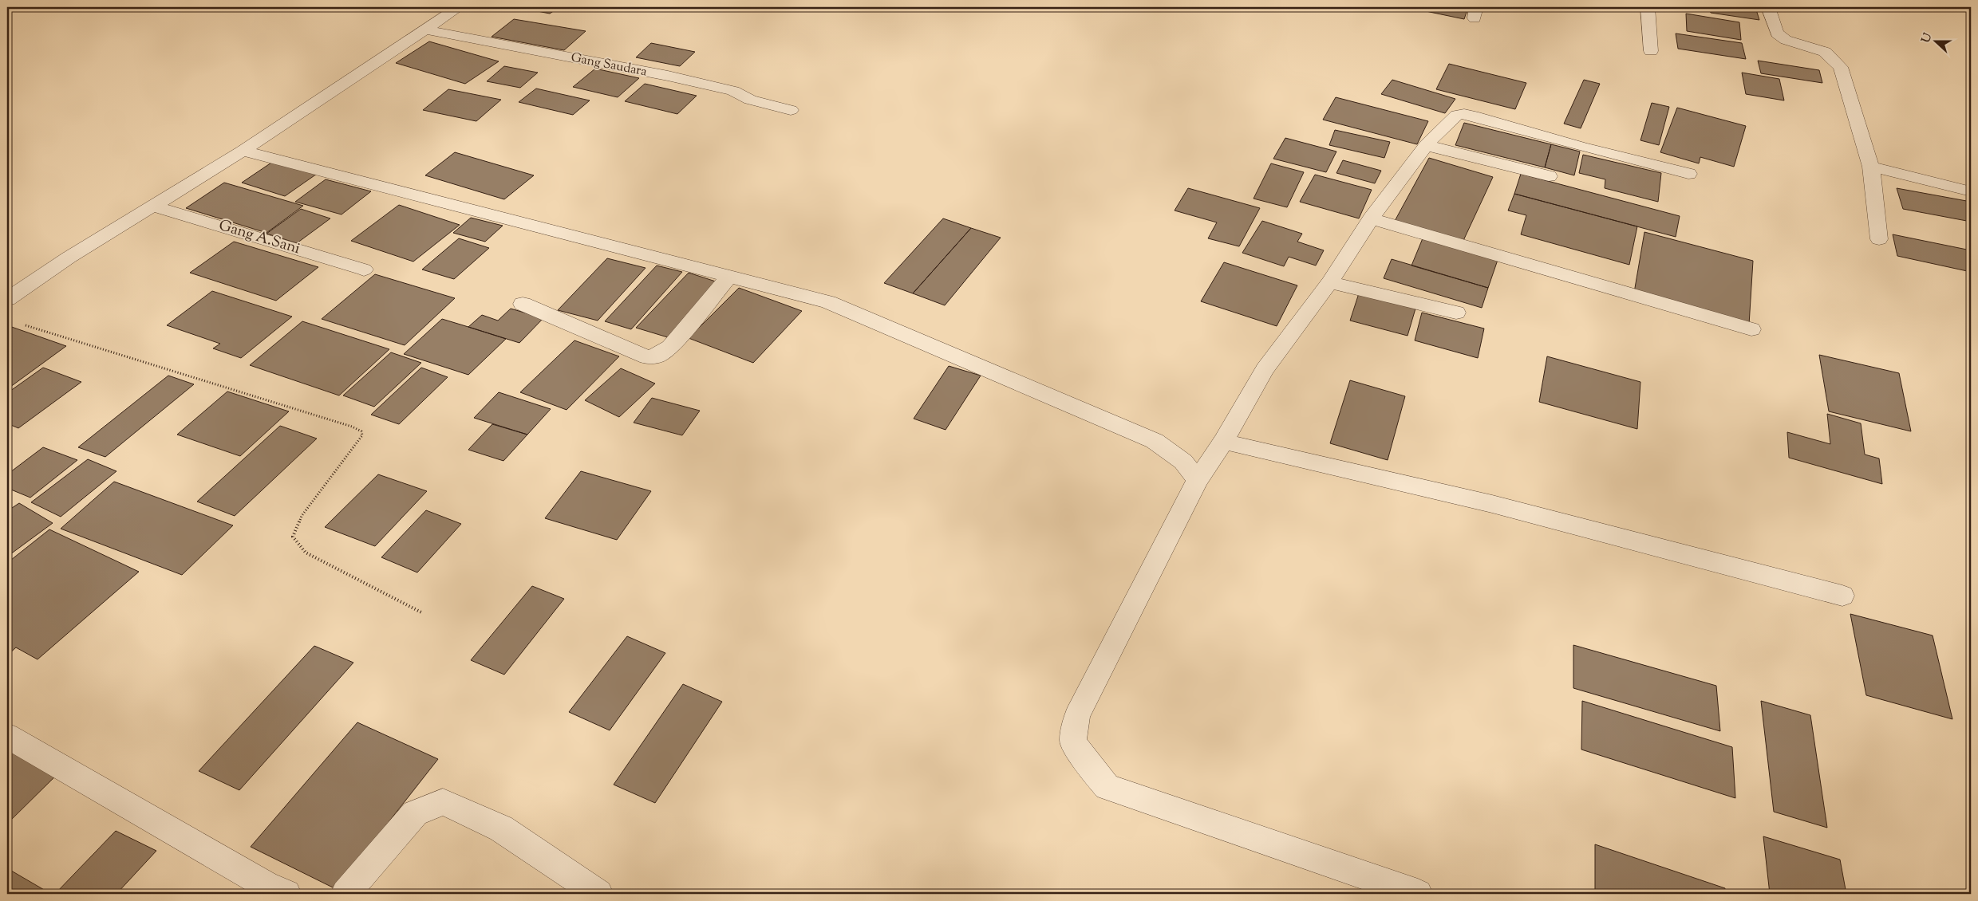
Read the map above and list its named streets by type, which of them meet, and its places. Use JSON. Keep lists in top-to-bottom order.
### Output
{
  "streets": {
    "street": ["Gang Saudara", "Gang A.Sani"]
  },
  "north": "left"
}
